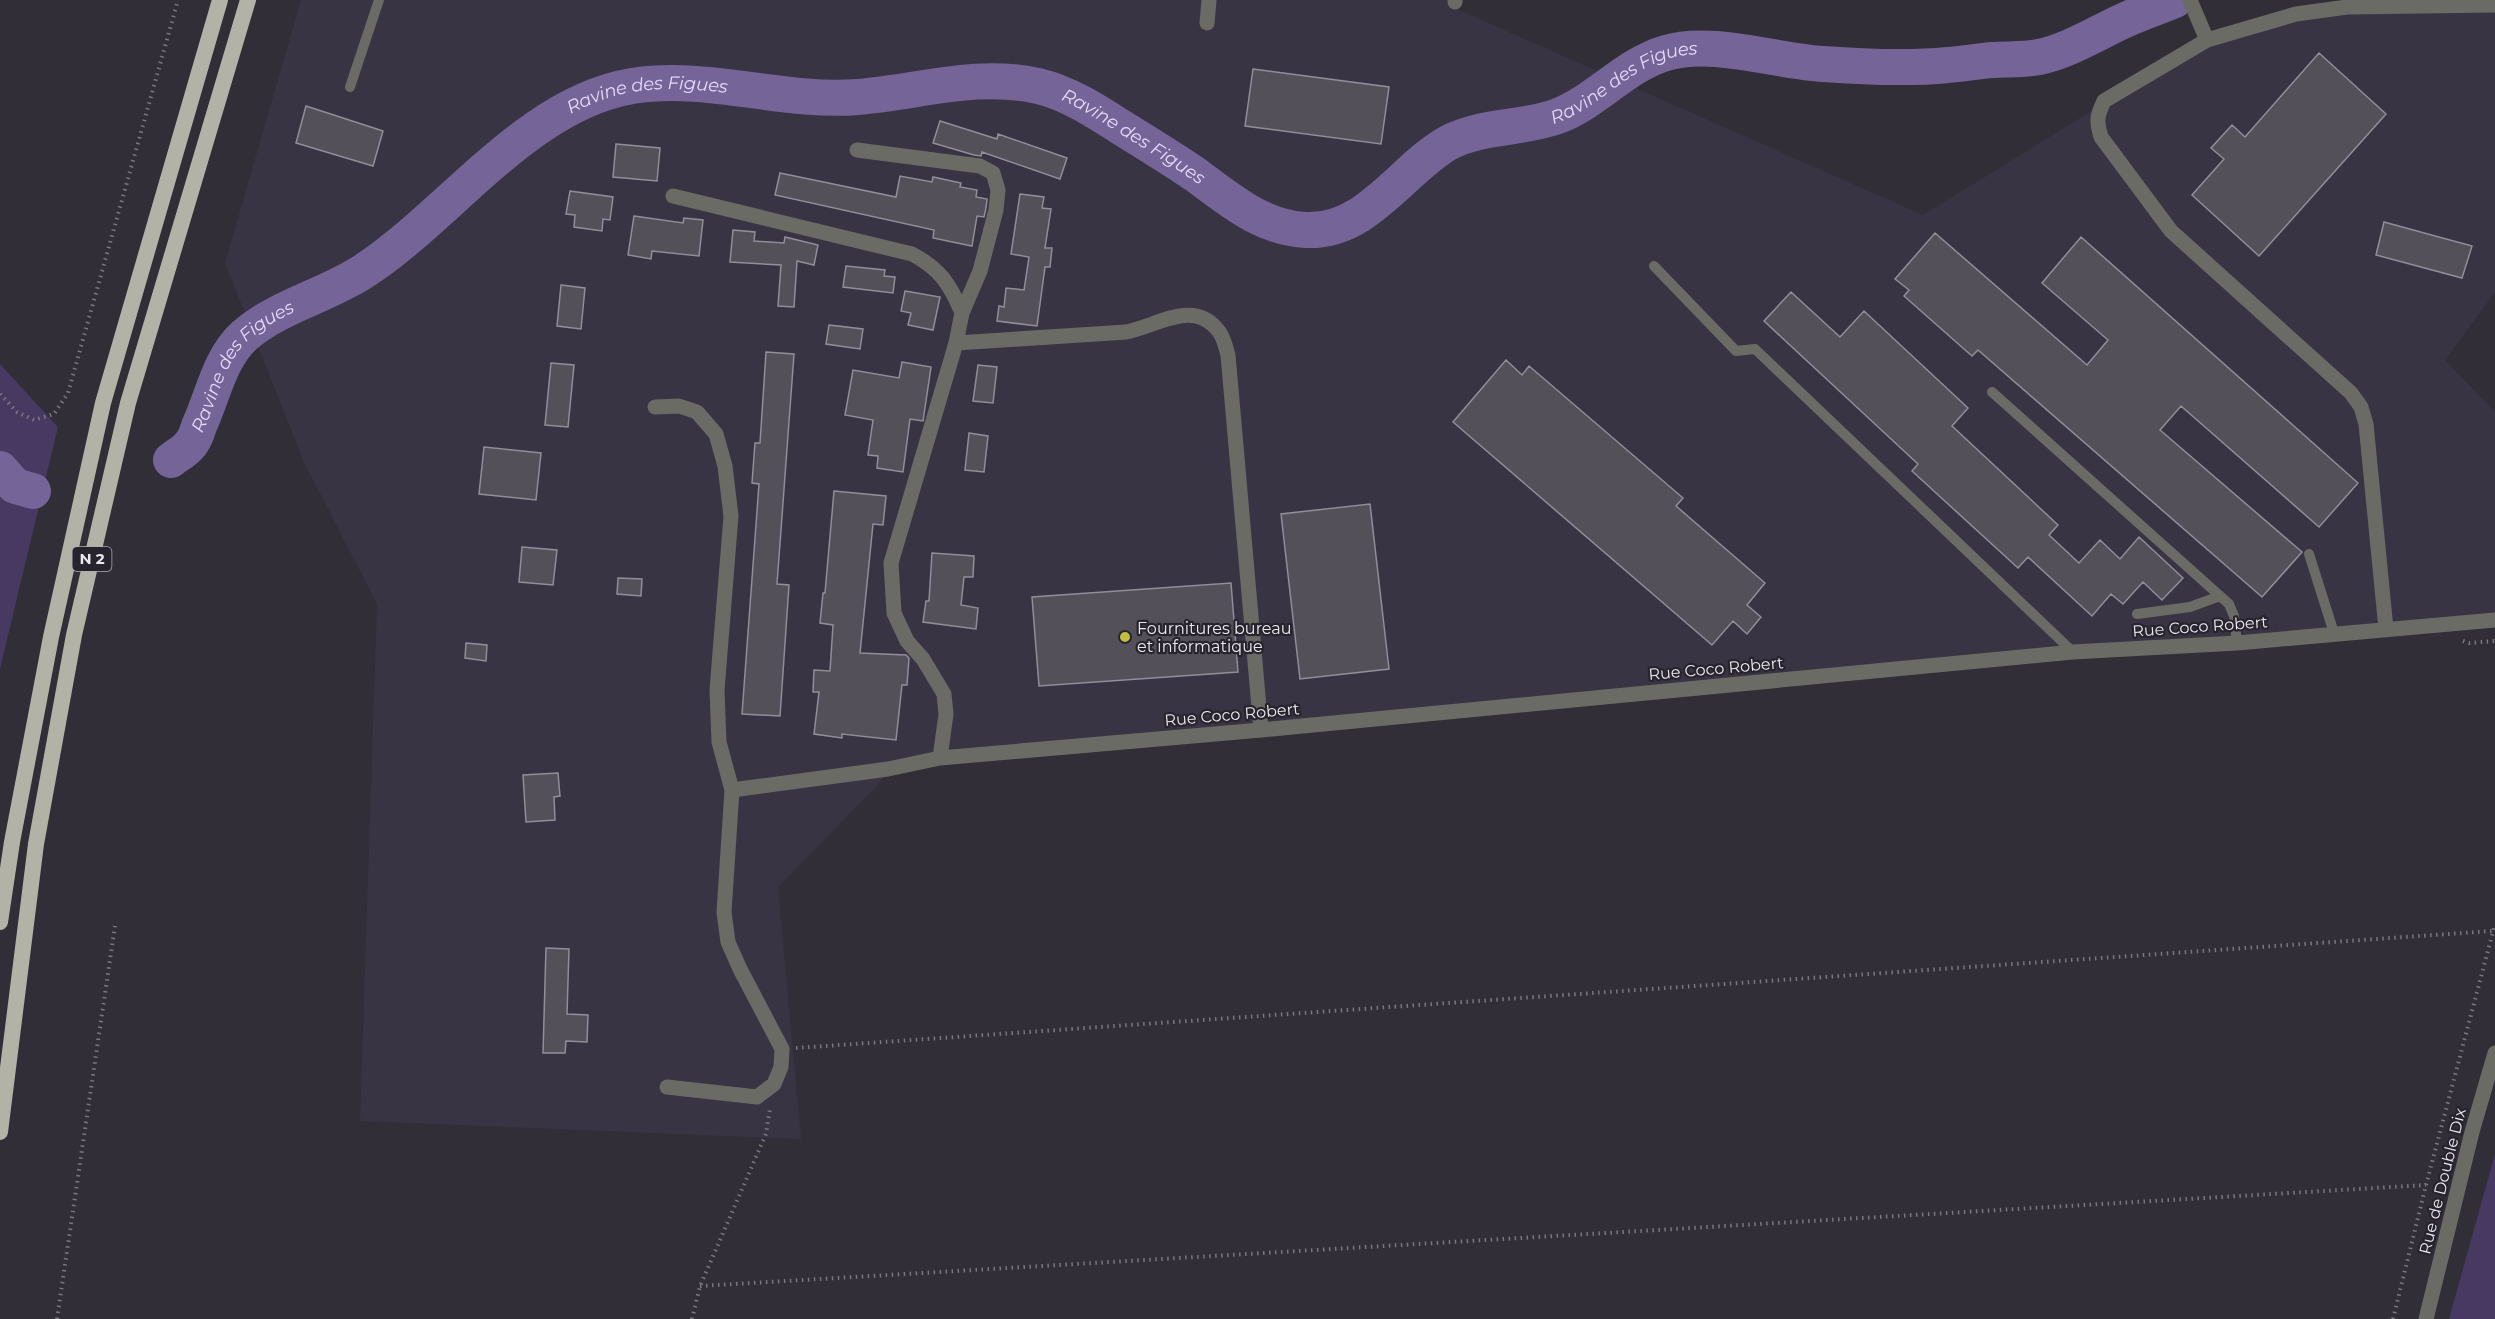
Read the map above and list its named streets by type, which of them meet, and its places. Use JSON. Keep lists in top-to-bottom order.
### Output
{
  "streets": {
    "highway": ["N 2"],
    "street": ["Rue Coco Robert", "Rue de Double Dix"]
  },
  "water": ["Ravine des Figues"],
  "places": ["Fournitures bureau et informatique"]
}
